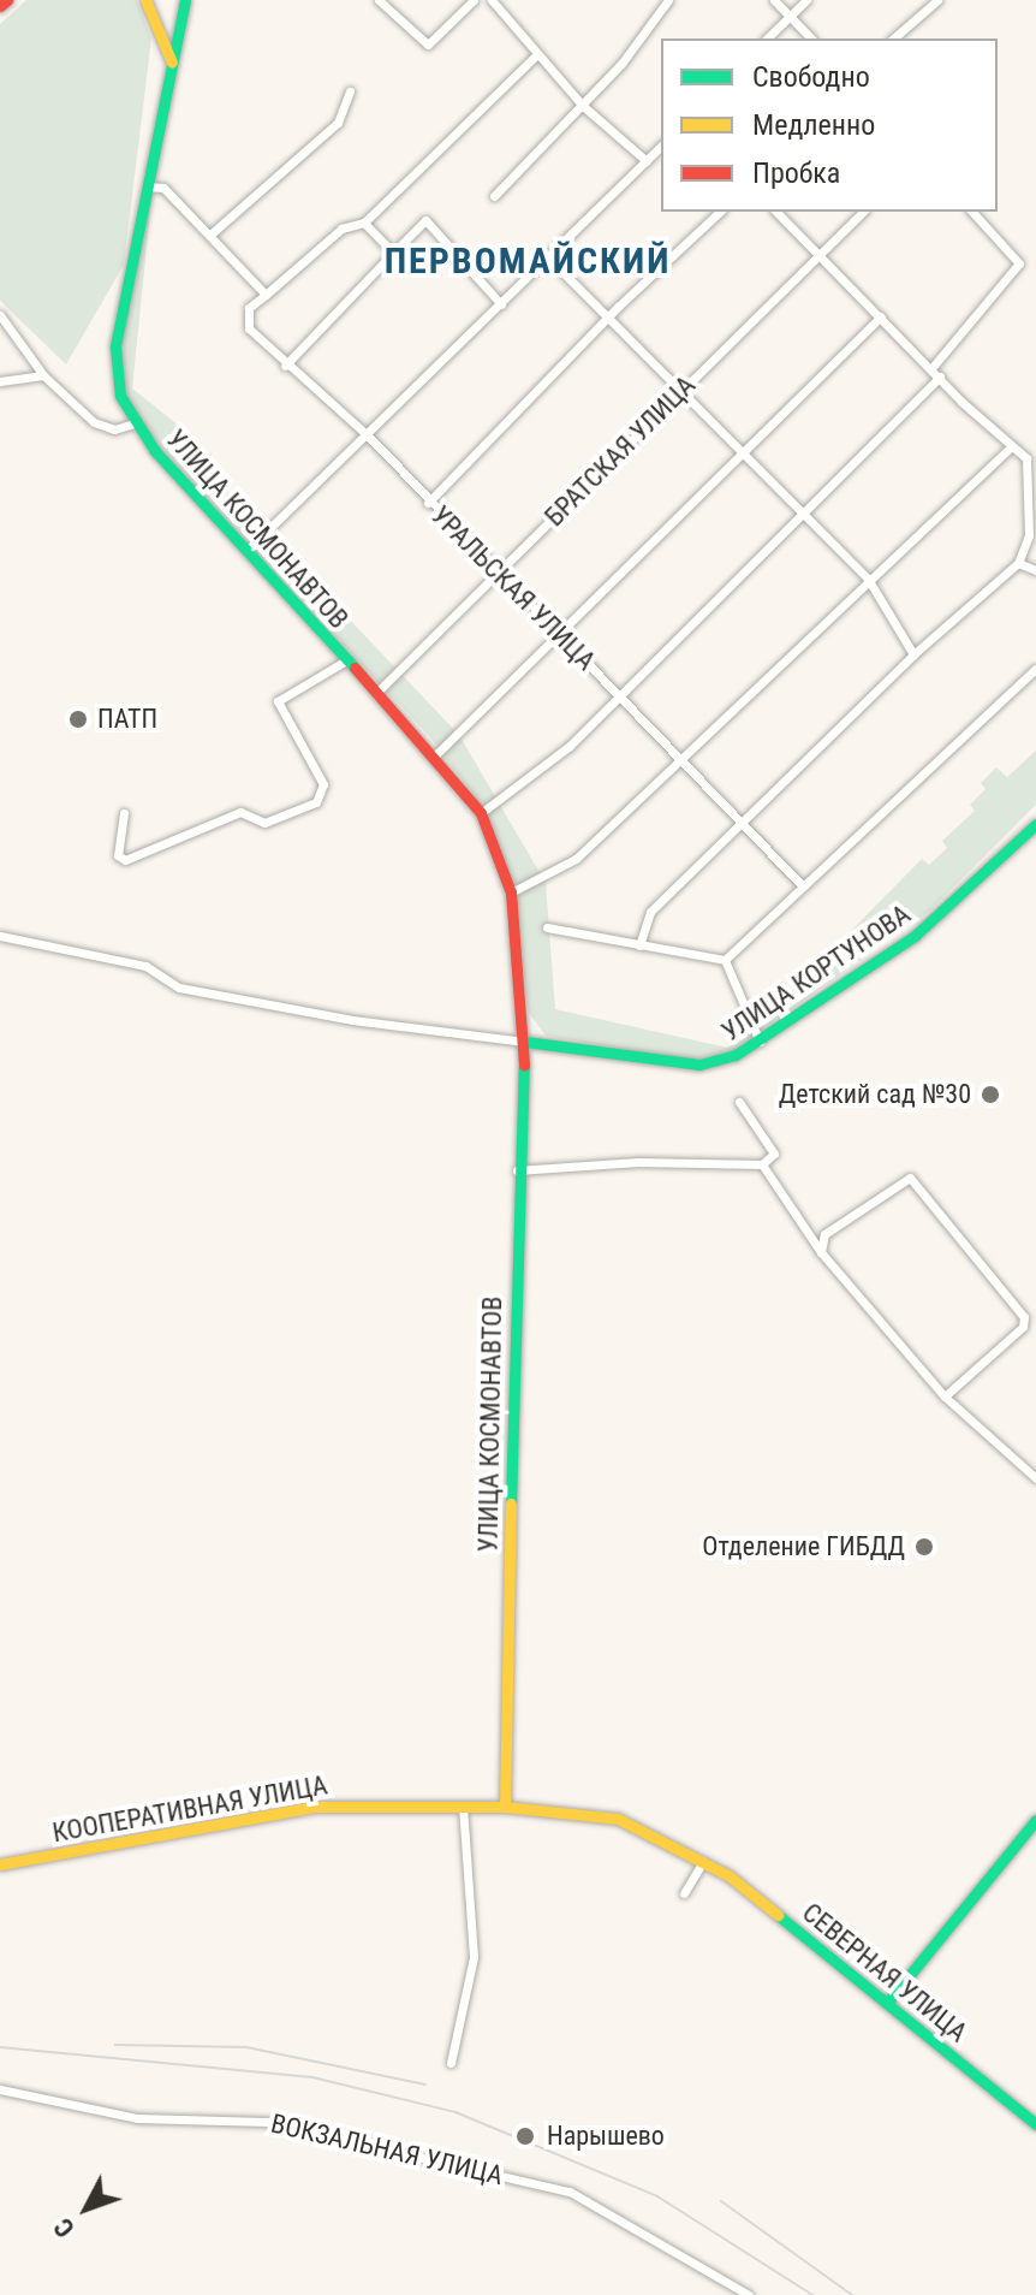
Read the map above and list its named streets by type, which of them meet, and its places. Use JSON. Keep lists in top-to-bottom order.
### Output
{
  "streets": {
    "main road": [
      "УЛИЦА КОСМОНАВТОВ",
      "УЛИЦА КОРТУНОВА",
      "КООПЕРАТИВНАЯ УЛИЦА",
      "СЕВЕРНАЯ УЛИЦА"
    ],
    "street": ["БРАТСКАЯ УЛИЦА", "УРАЛЬСКАЯ УЛИЦА", "ВОКЗАЛЬНАЯ УЛИЦА"]
  },
  "crossings": [
    ["БРАТСКАЯ УЛИЦА", "УЛИЦА КОСМОНАВТОВ"],
    ["БРАТСКАЯ УЛИЦА", "УРАЛЬСКАЯ УЛИЦА"],
    ["УЛИЦА КОСМОНАВТОВ", "УЛИЦА КОРТУНОВА"],
    ["УЛИЦА КОСМОНАВТОВ", "КООПЕРАТИВНАЯ УЛИЦА"],
    ["УЛИЦА КОСМОНАВТОВ", "СЕВЕРНАЯ УЛИЦА"],
    ["КООПЕРАТИВНАЯ УЛИЦА", "СЕВЕРНАЯ УЛИЦА"]
  ],
  "districts": ["ПЕРВОМАЙСКИЙ"],
  "places": [
    "ПАТП",
    "Детский сад №30",
    "Отделение ГИБДД",
    "Нарышево"
  ],
  "legend": ["Свободно", "Медленно", "Пробка"],
  "north": "bottom left"
}
